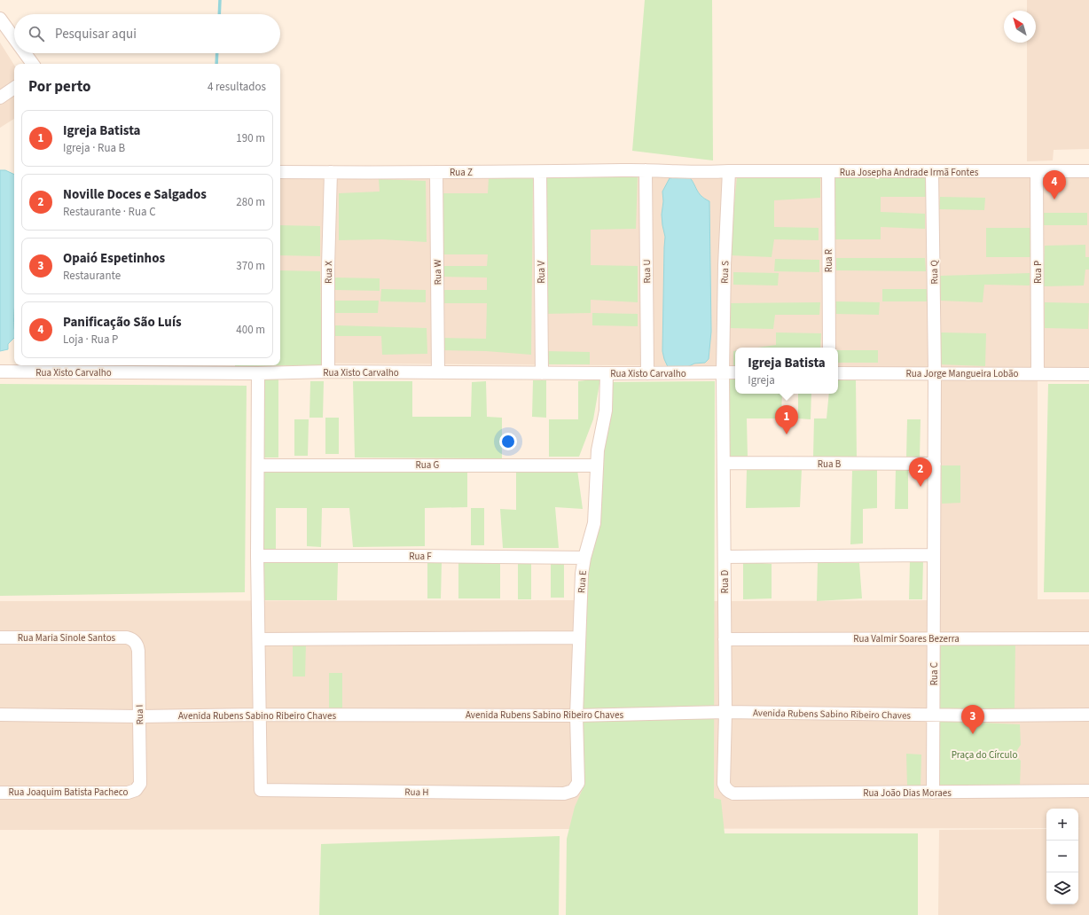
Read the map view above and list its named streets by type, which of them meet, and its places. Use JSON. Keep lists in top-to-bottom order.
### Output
{
  "streets": {
    "street": [
      "Rua Z",
      "Rua Josepha Andrade Irmã Fontes",
      "Rua R",
      "Rua U",
      "Rua X",
      "Rua W",
      "Rua V",
      "Rua S",
      "Rua Q",
      "Rua P",
      "Rua Xisto Carvalho",
      "Rua Jorge Mangueira Lobão",
      "Rua B",
      "Rua G",
      "Rua F",
      "Rua E",
      "Rua D",
      "Rua Maria Sinole Santos",
      "Rua Valmir Soares Bezerra",
      "Rua C",
      "Avenida Rubens Sabino Ribeiro Chaves",
      "Rua I",
      "Rua Joaquim Batista Pacheco",
      "Rua H",
      "Rua João Dias Moraes"
    ]
  },
  "crossings": [
    ["Rua Z", "Rua Josepha Andrade Irmã Fontes"],
    ["Rua Z", "Rua U"],
    ["Rua Z", "Rua X"],
    ["Rua Z", "Rua W"],
    ["Rua Z", "Rua V"],
    ["Rua Josepha Andrade Irmã Fontes", "Rua R"],
    ["Rua Josepha Andrade Irmã Fontes", "Rua S"],
    ["Rua Josepha Andrade Irmã Fontes", "Rua Q"],
    ["Rua Josepha Andrade Irmã Fontes", "Rua P"],
    ["Rua U", "Rua Xisto Carvalho"],
    ["Rua X", "Rua Xisto Carvalho"],
    ["Rua W", "Rua Xisto Carvalho"],
    ["Rua V", "Rua Xisto Carvalho"],
    ["Rua S", "Rua Xisto Carvalho"],
    ["Rua S", "Rua D"],
    ["Rua Q", "Rua Jorge Mangueira Lobão"],
    ["Rua Q", "Rua C"],
    ["Rua P", "Rua Jorge Mangueira Lobão"],
    ["Rua Xisto Carvalho", "Rua E"],
    ["Rua Xisto Carvalho", "Rua D"],
    ["Rua Jorge Mangueira Lobão", "Rua C"],
    ["Rua B", "Rua D"],
    ["Rua B", "Rua C"],
    ["Rua G", "Rua E"],
    ["Rua F", "Rua E"],
    ["Rua E", "Avenida Rubens Sabino Ribeiro Chaves"],
    ["Rua E", "Rua H"],
    ["Rua D", "Rua Valmir Soares Bezerra"],
    ["Rua D", "Avenida Rubens Sabino Ribeiro Chaves"],
    ["Rua D", "Rua João Dias Moraes"],
    ["Rua Maria Sinole Santos", "Rua I"],
    ["Rua Valmir Soares Bezerra", "Rua C"],
    ["Rua C", "Avenida Rubens Sabino Ribeiro Chaves"],
    ["Rua C", "Rua João Dias Moraes"],
    ["Avenida Rubens Sabino Ribeiro Chaves", "Rua I"],
    ["Avenida Rubens Sabino Ribeiro Chaves", "Rua H"],
    ["Rua I", "Rua Joaquim Batista Pacheco"]
  ],
  "parks": ["Praça do Círculo"],
  "north": "top left",
  "page": {
    "search": "Pesquisar aqui",
    "heading": ["Por perto", "4 resultados"],
    "list": [
      {
        "mark": "1",
        "name": "Igreja Batista",
        "note": "Igreja · Rua B",
        "value": "190 m"
      },
      {
        "mark": "2",
        "name": "Noville Doces e Salgados",
        "note": "Restaurante · Rua C",
        "value": "280 m"
      },
      {
        "mark": "3",
        "name": "Opaió Espetinhos",
        "note": "Restaurante",
        "value": "370 m"
      },
      {
        "mark": "4",
        "name": "Panificação São Luís",
        "note": "Loja · Rua P",
        "value": "400 m"
      }
    ],
    "pins": [
      "4",
      "1",
      "2",
      "3"
    ],
    "popup": ["Igreja Batista", "Igreja"],
    "map_buttons": ["+", "−"]
  }
}
